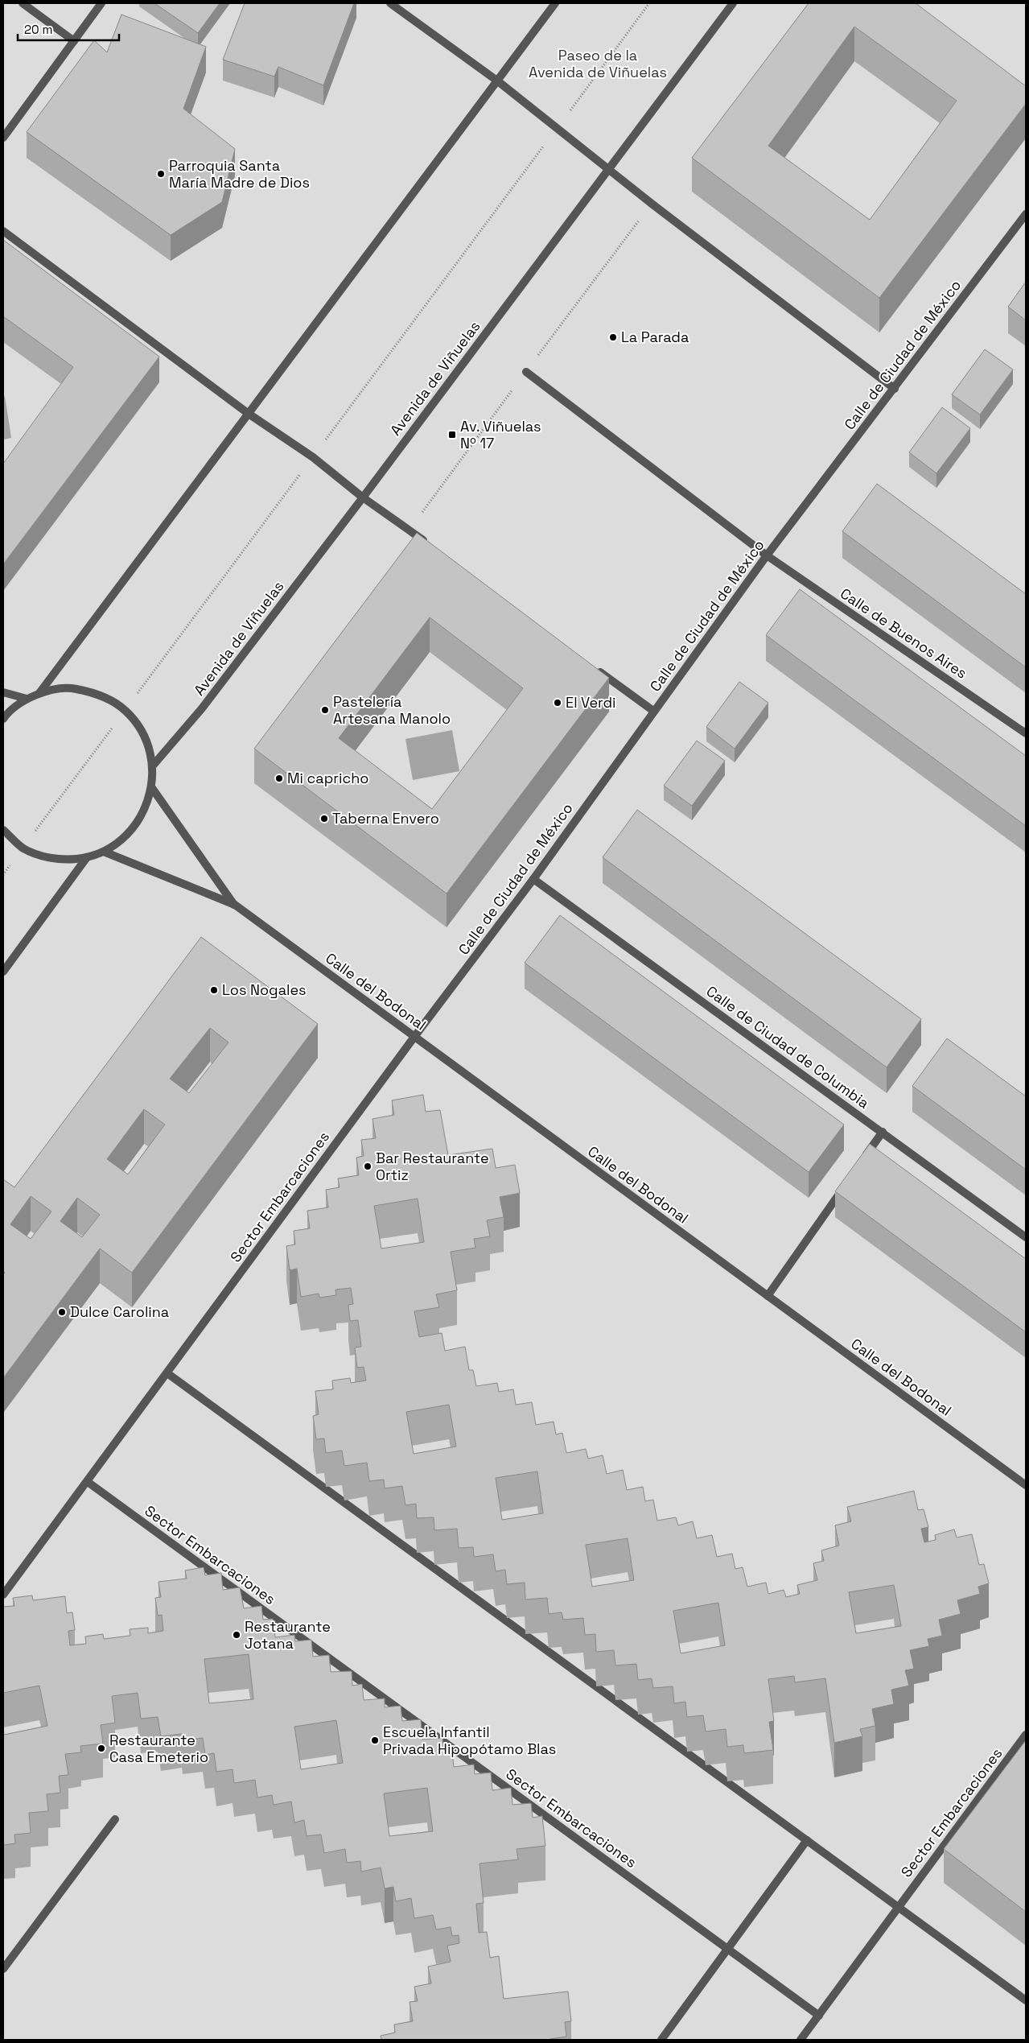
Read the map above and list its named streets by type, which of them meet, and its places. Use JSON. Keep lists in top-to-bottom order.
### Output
{
  "streets": {
    "street": [
      "Calle de Ciudad de México",
      "Avenida de Viñuelas",
      "Calle de Buenos Aires",
      "Calle del Bodonal",
      "Calle de Ciudad de Columbia",
      "Sector Embarcaciones"
    ]
  },
  "crossings": [
    ["Calle de Ciudad de México", "Calle de Buenos Aires"],
    ["Calle de Ciudad de México", "Calle del Bodonal"],
    ["Calle de Ciudad de México", "Calle de Ciudad de Columbia"],
    ["Calle de Ciudad de México", "Sector Embarcaciones"],
    ["Calle del Bodonal", "Sector Embarcaciones"]
  ],
  "parks": ["Paseo de la Avenida de Viñuelas"],
  "places": {
    "other": [
      "Parroquia Santa María Madre de Dios",
      "La Parada",
      "El Verdi",
      "Pastelería Artesana Manolo",
      "Mi capricho",
      "Taberna Envero",
      "Los Nogales",
      "Bar Restaurante Ortiz",
      "Dulce Carolina",
      "Restaurante Jotana",
      "Escuela Infantil Privada Hipopótamo Blas",
      "Restaurante Casa Emeterio"
    ],
    "transit": ["Av. Viñuelas Nº 17"]
  },
  "scale_bar": "20 m"
}
